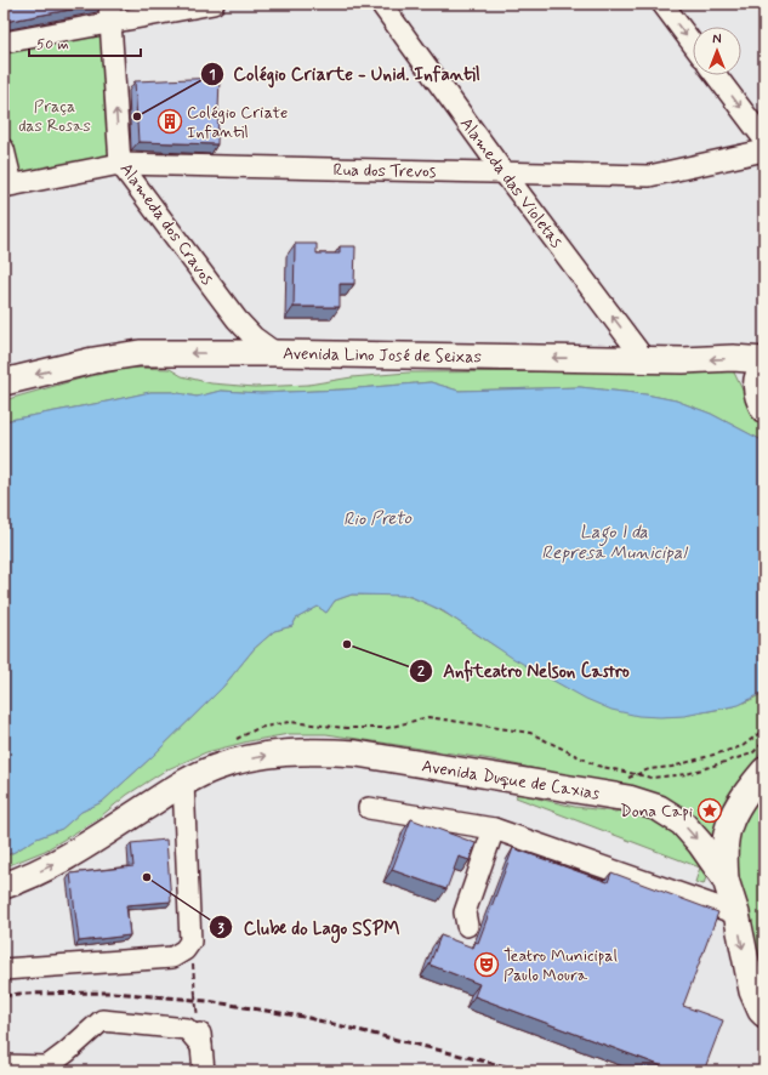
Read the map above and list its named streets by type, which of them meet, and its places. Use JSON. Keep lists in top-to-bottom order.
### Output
{
  "streets": {
    "main road": ["Avenida Lino José de Seixas", "Avenida Duque de Caxias"],
    "street": ["Rua dos Trevos", "Alameda das Violetas", "Alameda dos Cravos"]
  },
  "crossings": [
    ["Rua dos Trevos", "Alameda das Violetas"],
    ["Rua dos Trevos", "Alameda dos Cravos"],
    ["Alameda das Violetas", "Avenida Lino José de Seixas"],
    ["Alameda dos Cravos", "Avenida Lino José de Seixas"]
  ],
  "one_way": [
    "Alameda das Violetas",
    "Alameda dos Cravos",
    "Avenida Lino José de Seixas",
    "Avenida Duque de Caxias"
  ],
  "water": ["Rio Preto", "Lago I da Represa Municipal"],
  "parks": ["Praça das Rosas"],
  "places": {
    "other": ["Colégio Criarte - Unid. Infantil", "Anfiteatro Nelson Castro", "Clube do Lago SSPM"],
    "building": ["Colégio Criate Infantil"],
    "place": ["Dona Capi"],
    "theatre": ["Teatro Municipal Paulo Moura"]
  },
  "scale_bar": "50 m",
  "north": "top"
}
